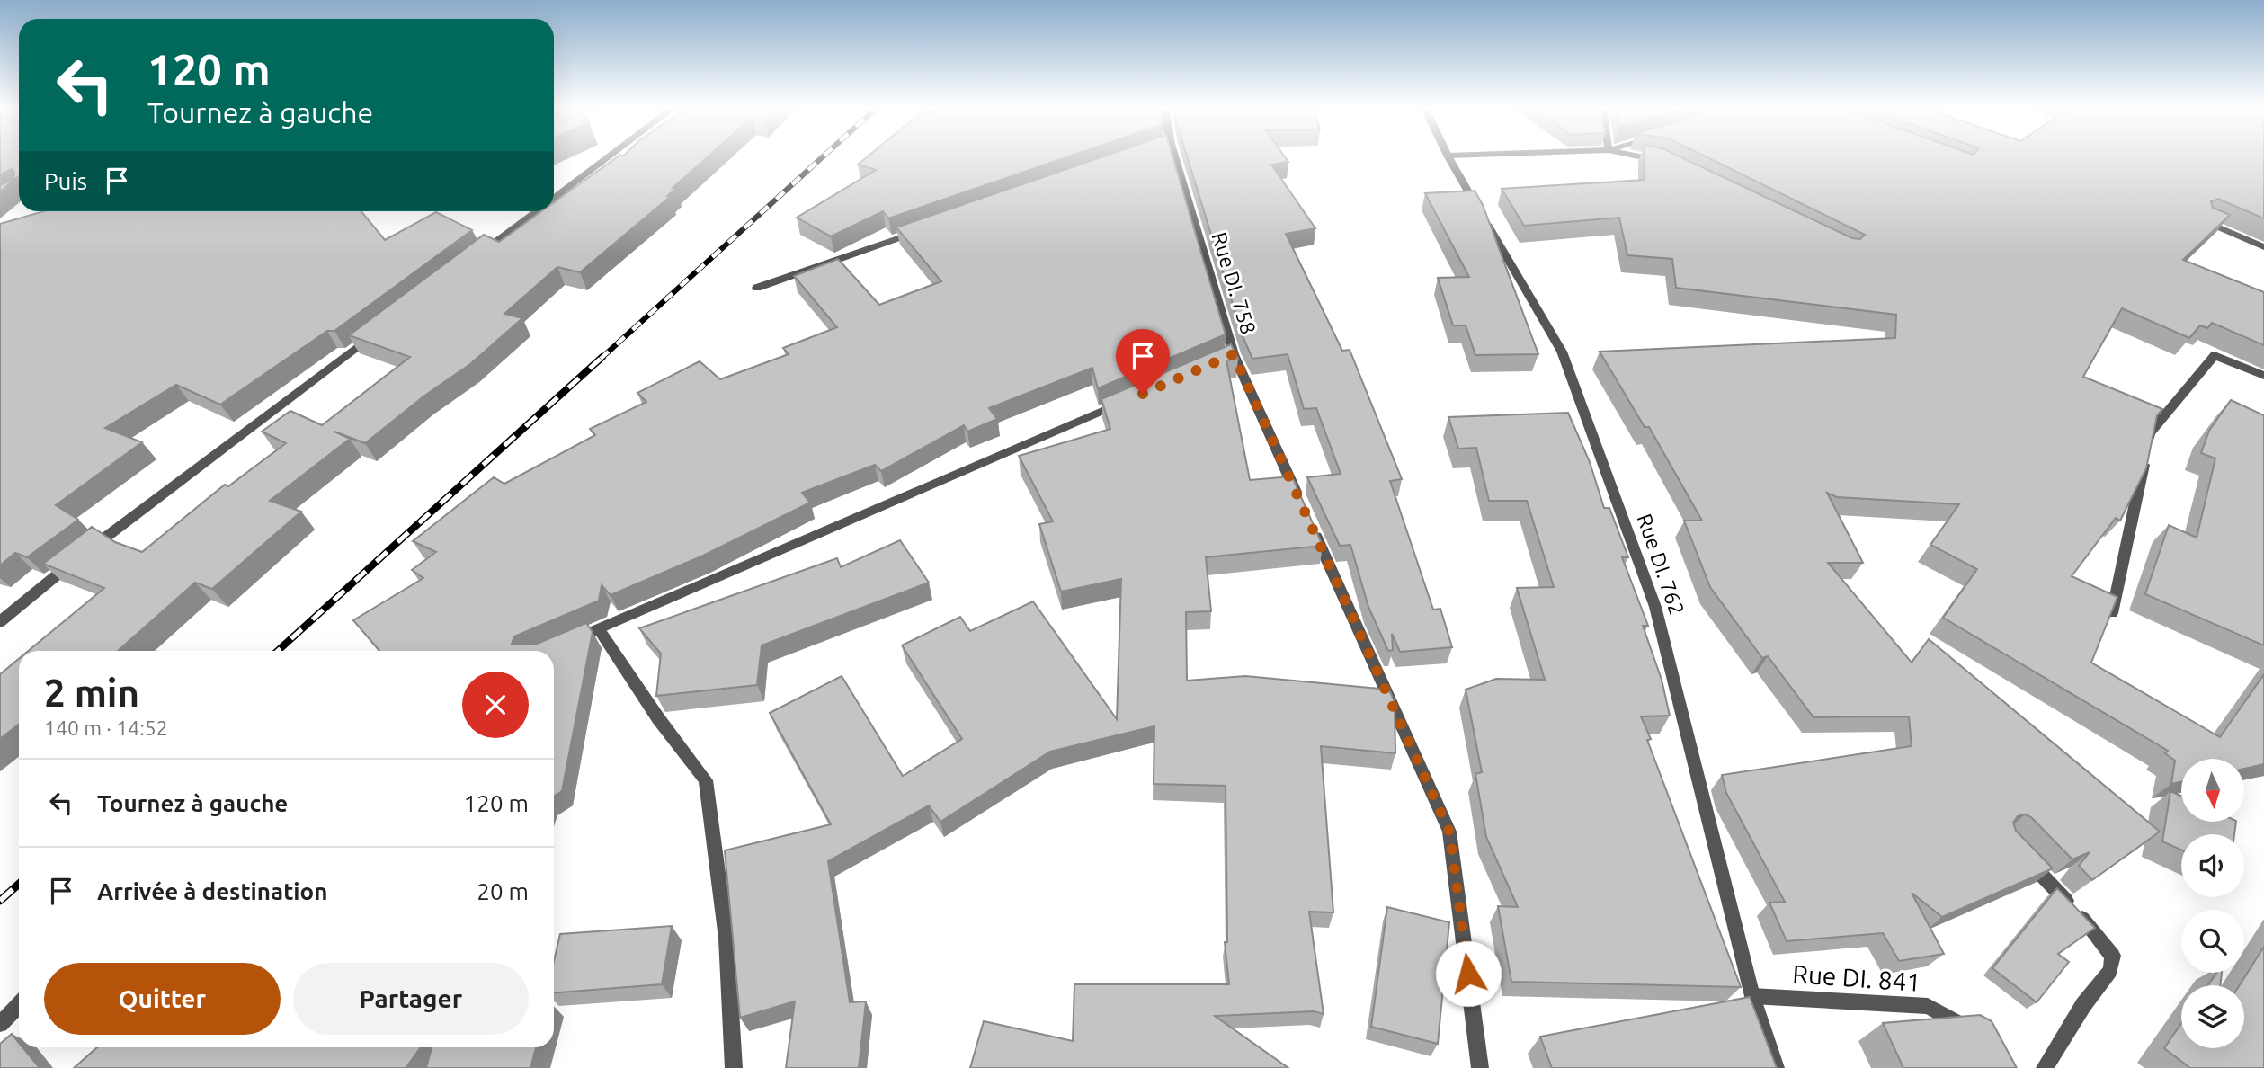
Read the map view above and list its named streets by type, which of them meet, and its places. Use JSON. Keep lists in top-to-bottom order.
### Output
{
  "streets": {
    "street": ["Rue DI. 758", "Rue DI. 762", "Rue DI. 841"]
  },
  "crossings": [
    ["Rue DI. 762", "Rue DI. 841"]
  ],
  "north": "bottom",
  "page": {
    "turn": ["120 m", "Tournez à gauche"],
    "then": "Puis",
    "heading": ["2 min", "140 m · 14:52"],
    "list": [
      {
        "name": "Tournez à gauche",
        "value": "120 m"
      },
      {
        "name": "Arrivée à destination",
        "value": "20 m"
      }
    ],
    "buttons": ["Quitter", "Partager"]
  }
}
